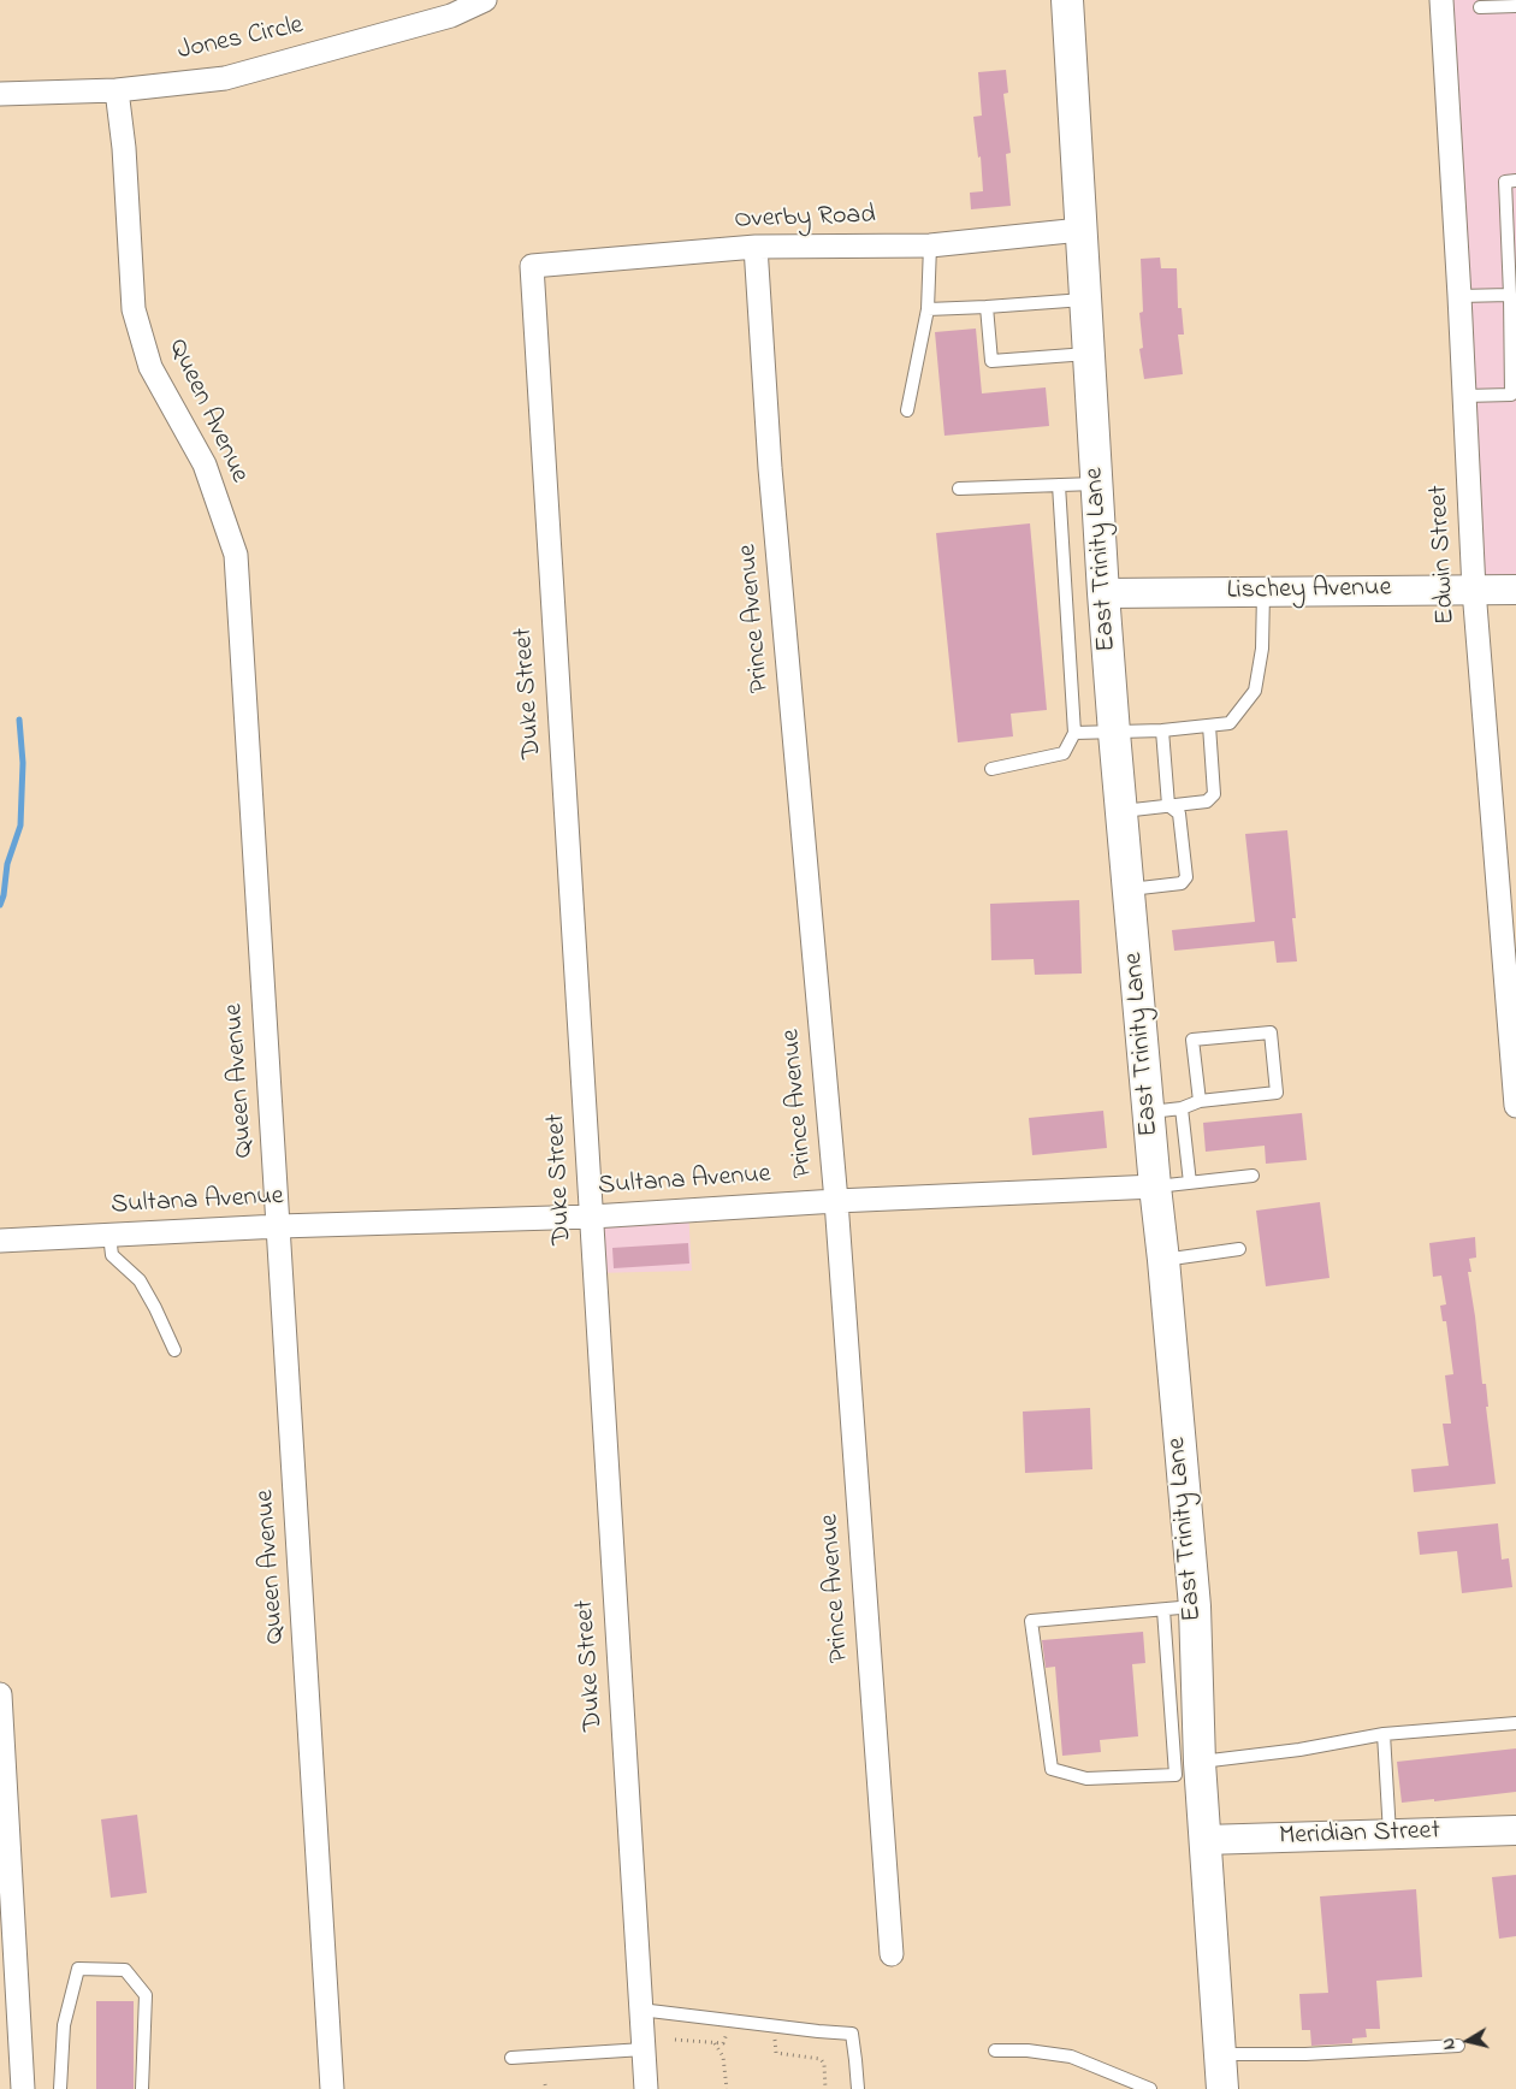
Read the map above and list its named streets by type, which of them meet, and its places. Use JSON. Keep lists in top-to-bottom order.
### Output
{
  "streets": {
    "main road": ["East Trinity Lane"],
    "street": [
      "Jones Circle",
      "Overby Road",
      "Queen Avenue",
      "Edwin Street",
      "Lischey Avenue",
      "Prince Avenue",
      "Duke Street",
      "Sultana Avenue",
      "Meridian Street"
    ]
  },
  "crossings": [
    ["Jones Circle", "Queen Avenue"],
    ["Overby Road", "East Trinity Lane"],
    ["Overby Road", "Prince Avenue"],
    ["Overby Road", "Duke Street"],
    ["Queen Avenue", "Sultana Avenue"],
    ["Edwin Street", "Lischey Avenue"],
    ["East Trinity Lane", "Lischey Avenue"],
    ["East Trinity Lane", "Sultana Avenue"],
    ["East Trinity Lane", "Meridian Street"],
    ["Prince Avenue", "Sultana Avenue"],
    ["Duke Street", "Sultana Avenue"]
  ],
  "north": "left"
}
